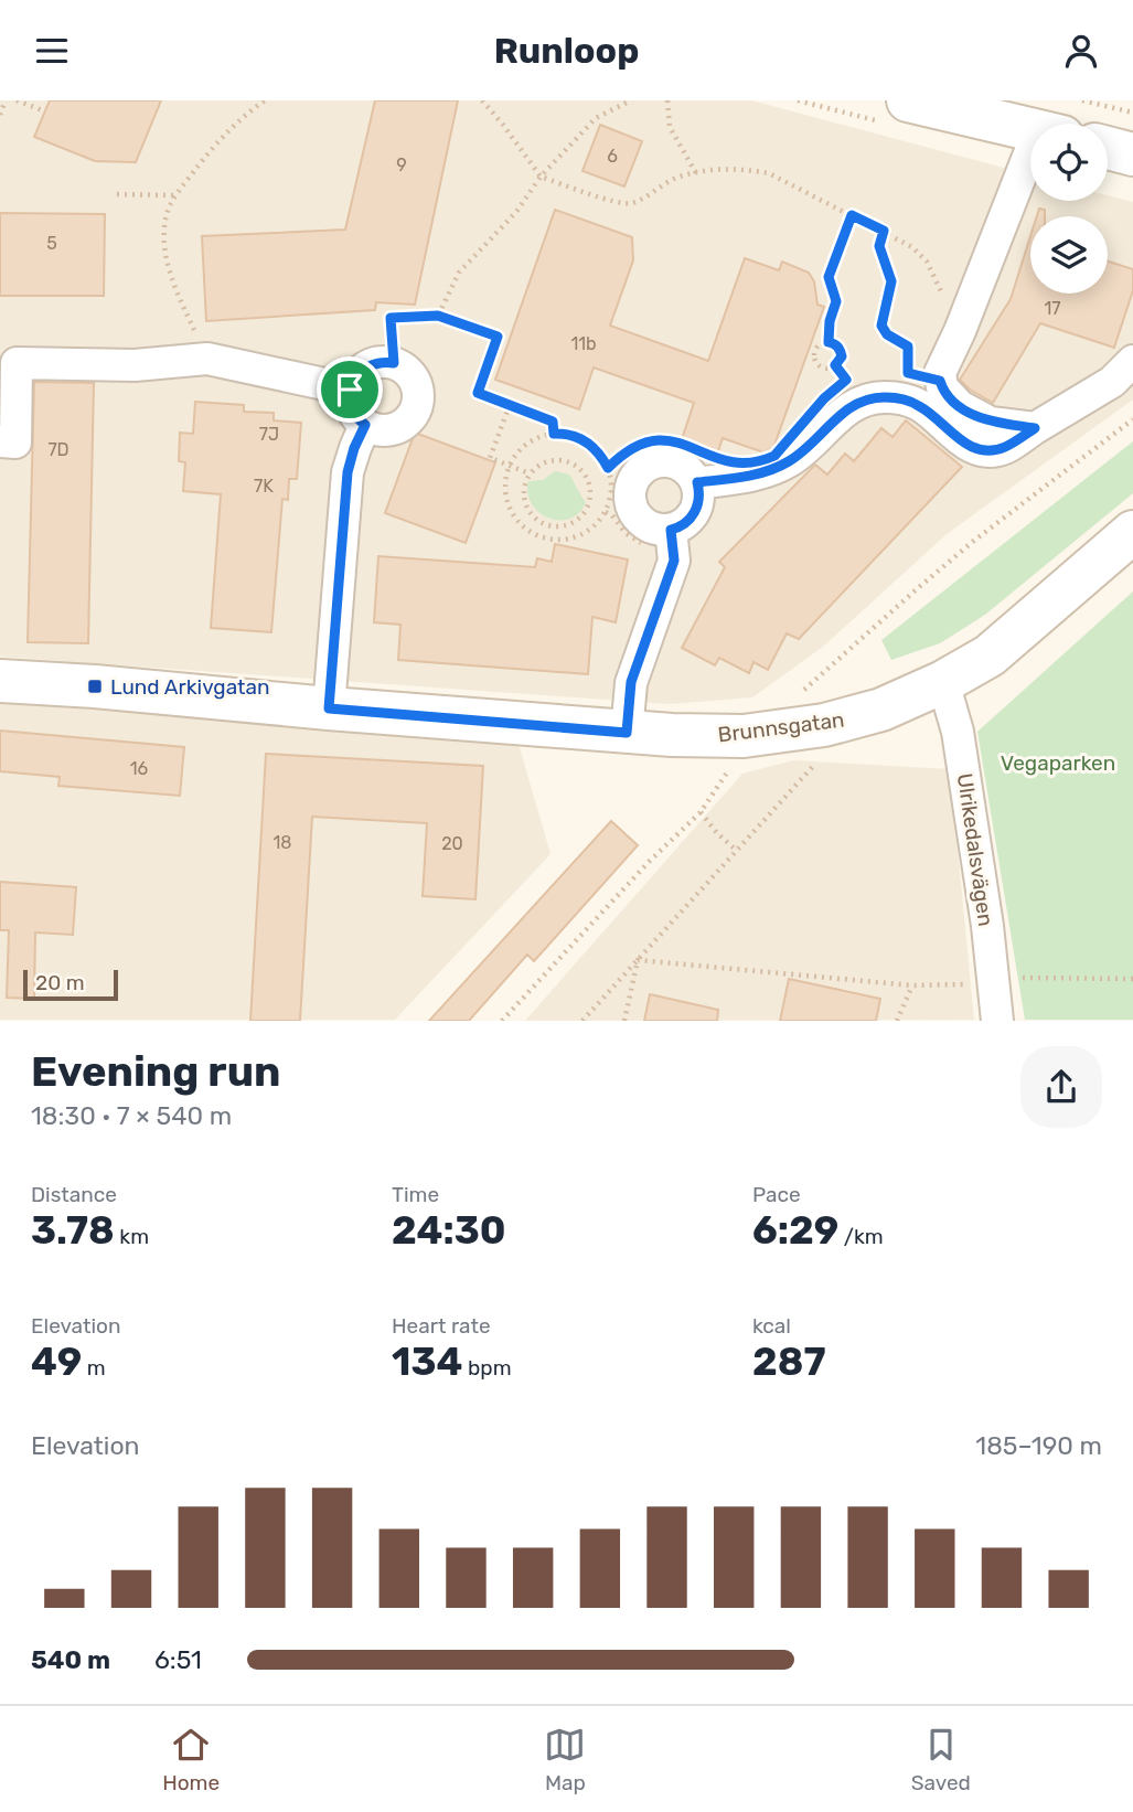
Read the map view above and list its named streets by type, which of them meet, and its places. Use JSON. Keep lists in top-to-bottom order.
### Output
{
  "streets": {
    "street": ["Brunnsgatan", "Ulrikedalsvägen"]
  },
  "crossings": [
    ["Brunnsgatan", "Ulrikedalsvägen"]
  ],
  "parks": ["Vegaparken"],
  "places": {
    "transit": ["Lund Arkivgatan"]
  },
  "house_numbers": [
    "6",
    "9",
    "5",
    "17",
    "11b",
    "7J",
    "7D",
    "7K",
    "16",
    "18",
    "20"
  ],
  "scale_bar": "20 m",
  "page": {
    "header": "Runloop",
    "scale": "20 m",
    "heading": ["Evening run", "18:30 · 7 × 540 m"],
    "stats": [
      ["Distance", "3.78 km"],
      ["Time", "24:30"],
      ["Pace", "6:29 /km"],
      ["Elevation", "49 m"],
      ["Heart rate", "134 bpm"],
      ["kcal", "287"]
    ],
    "chart": ["Elevation", "185–190 m"],
    "list": [
      {
        "name": "540 m",
        "note": "6:51"
      }
    ],
    "tabs": ["Home", "Map", "Saved"]
  }
}
